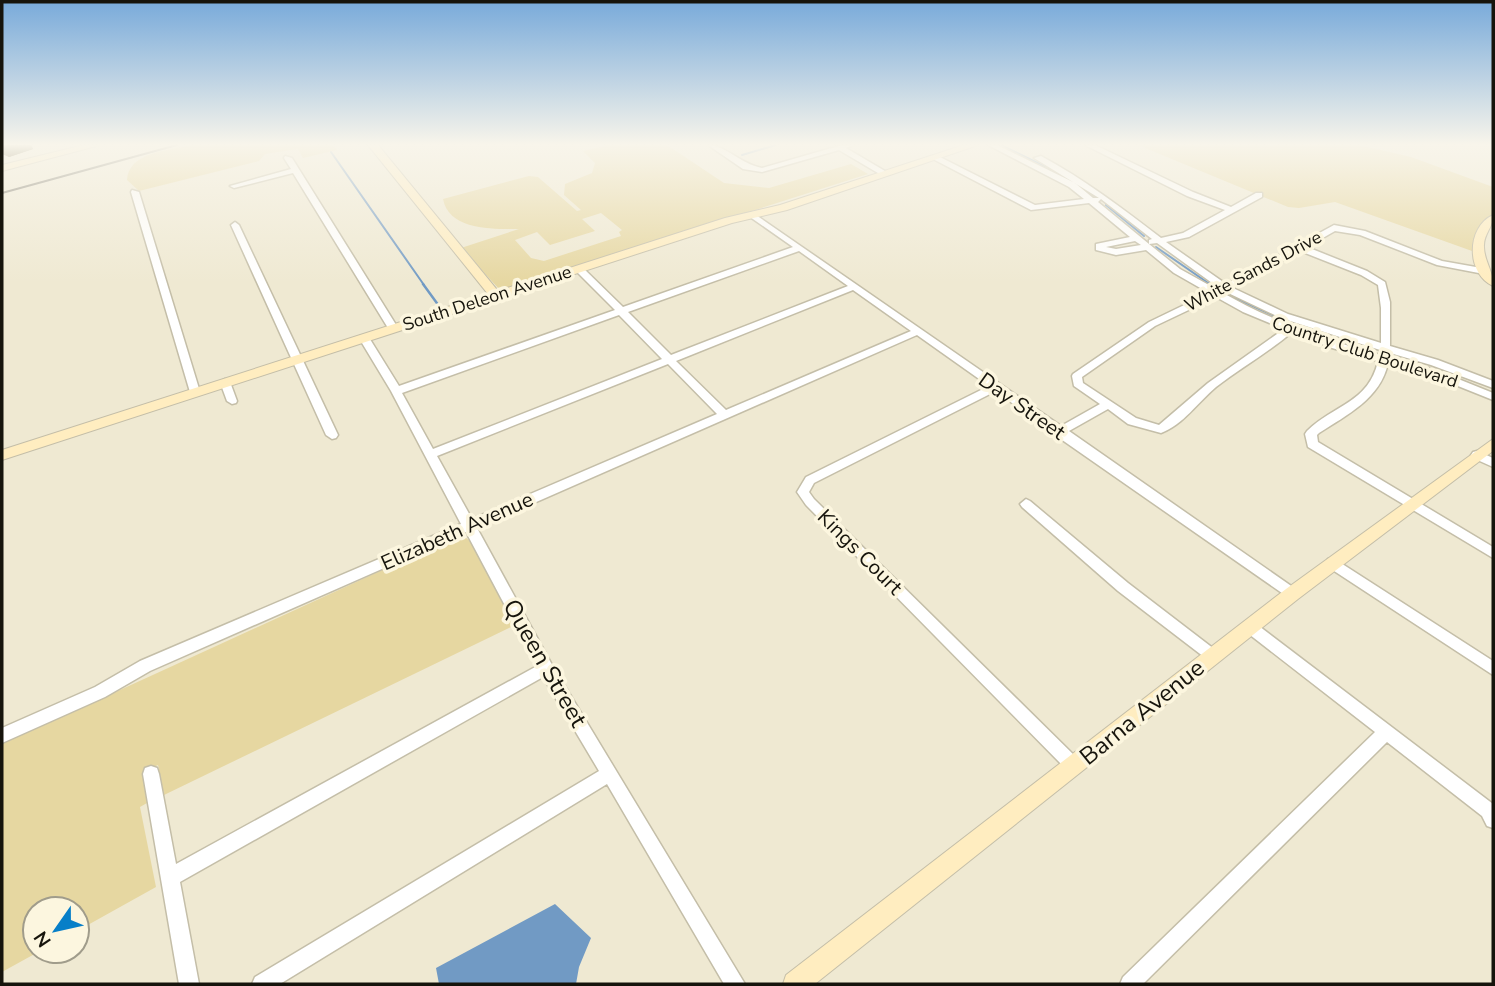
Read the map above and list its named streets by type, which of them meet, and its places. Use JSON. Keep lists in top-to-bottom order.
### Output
{
  "streets": {
    "street": [
      "White Sands Drive",
      "South Deleon Avenue",
      "Country Club Boulevard",
      "Day Street",
      "Elizabeth Avenue",
      "Kings Court",
      "Queen Street",
      "Barna Avenue"
    ]
  },
  "crossings": [
    ["White Sands Drive", "Country Club Boulevard"],
    ["South Deleon Avenue", "Day Street"],
    ["South Deleon Avenue", "Queen Street"],
    ["Day Street", "Elizabeth Avenue"],
    ["Day Street", "Kings Court"],
    ["Day Street", "Barna Avenue"],
    ["Elizabeth Avenue", "Queen Street"],
    ["Kings Court", "Barna Avenue"]
  ],
  "north": "bottom left"
}
